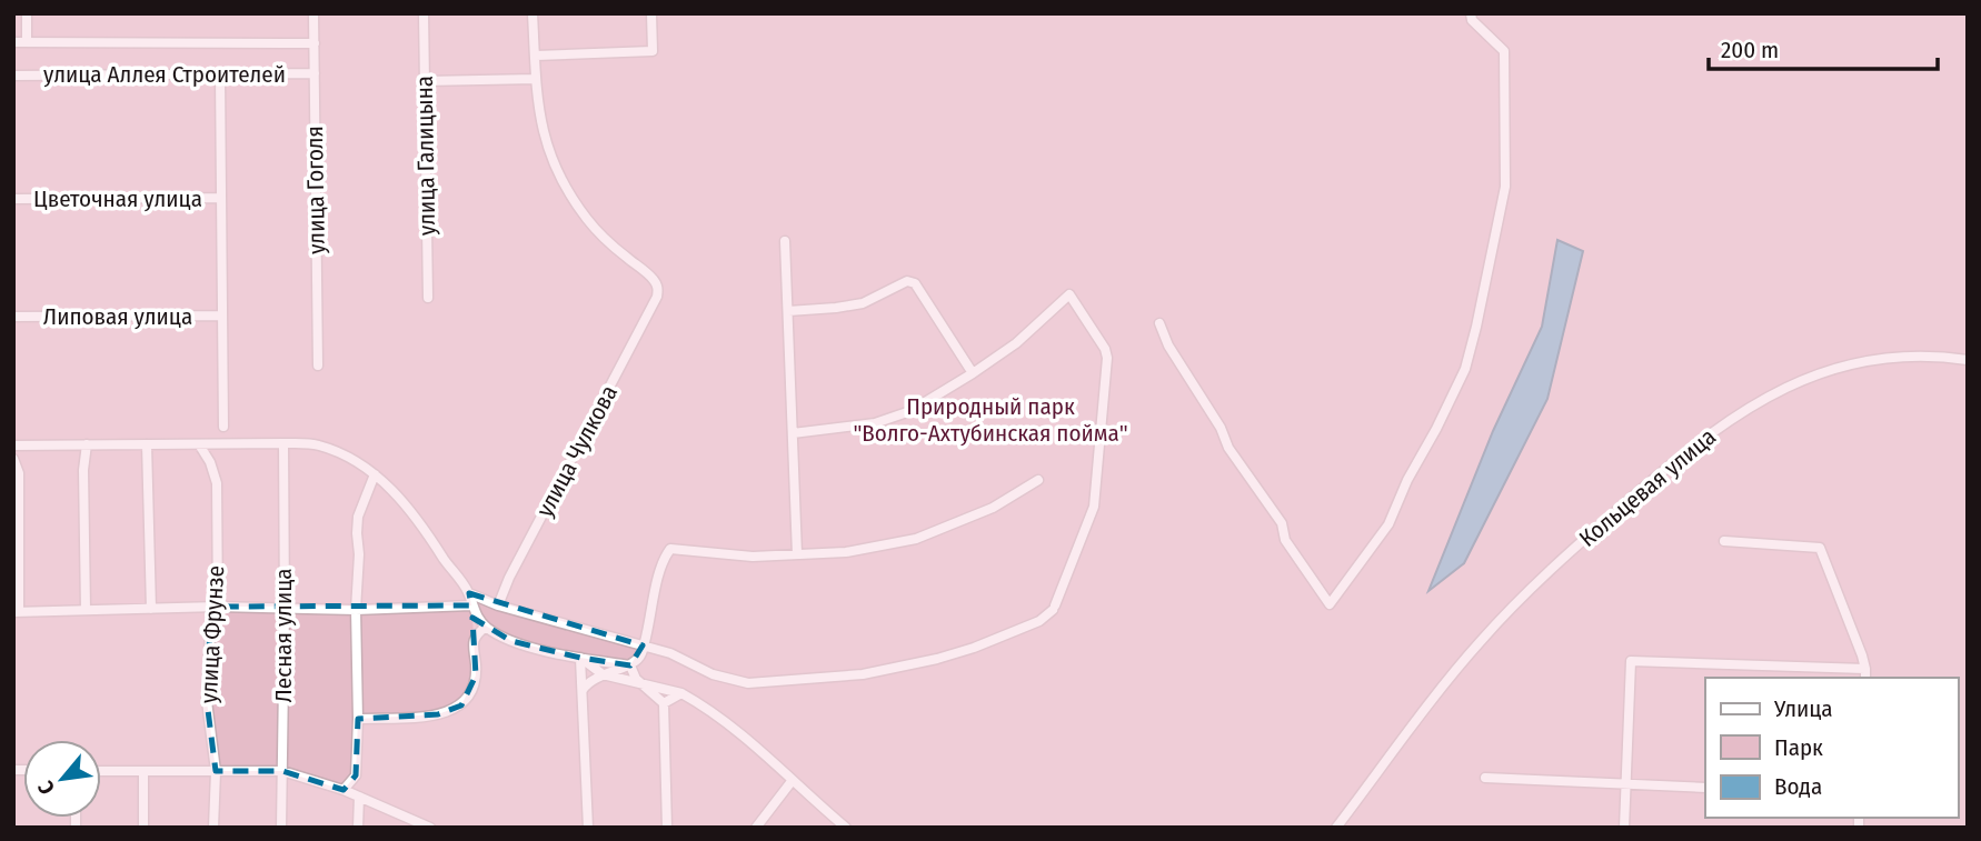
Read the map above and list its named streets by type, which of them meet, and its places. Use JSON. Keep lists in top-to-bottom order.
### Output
{
  "streets": {
    "street": [
      "улица Аллея Строителей",
      "улица Галицына",
      "улица Гоголя",
      "Цветочная улица",
      "Липовая улица",
      "улица Чулкова",
      "Кольцевая улица",
      "улица Фрунзе",
      "Лесная улица"
    ]
  },
  "crossings": [
    ["улица Аллея Строителей", "улица Гоголя"]
  ],
  "parks": ["Природный парк \"Волго-Ахтубинская пойма\""],
  "legend": ["Улица", "Парк", "Вода"],
  "scale_bar": "200 m",
  "north": "bottom left"
}
